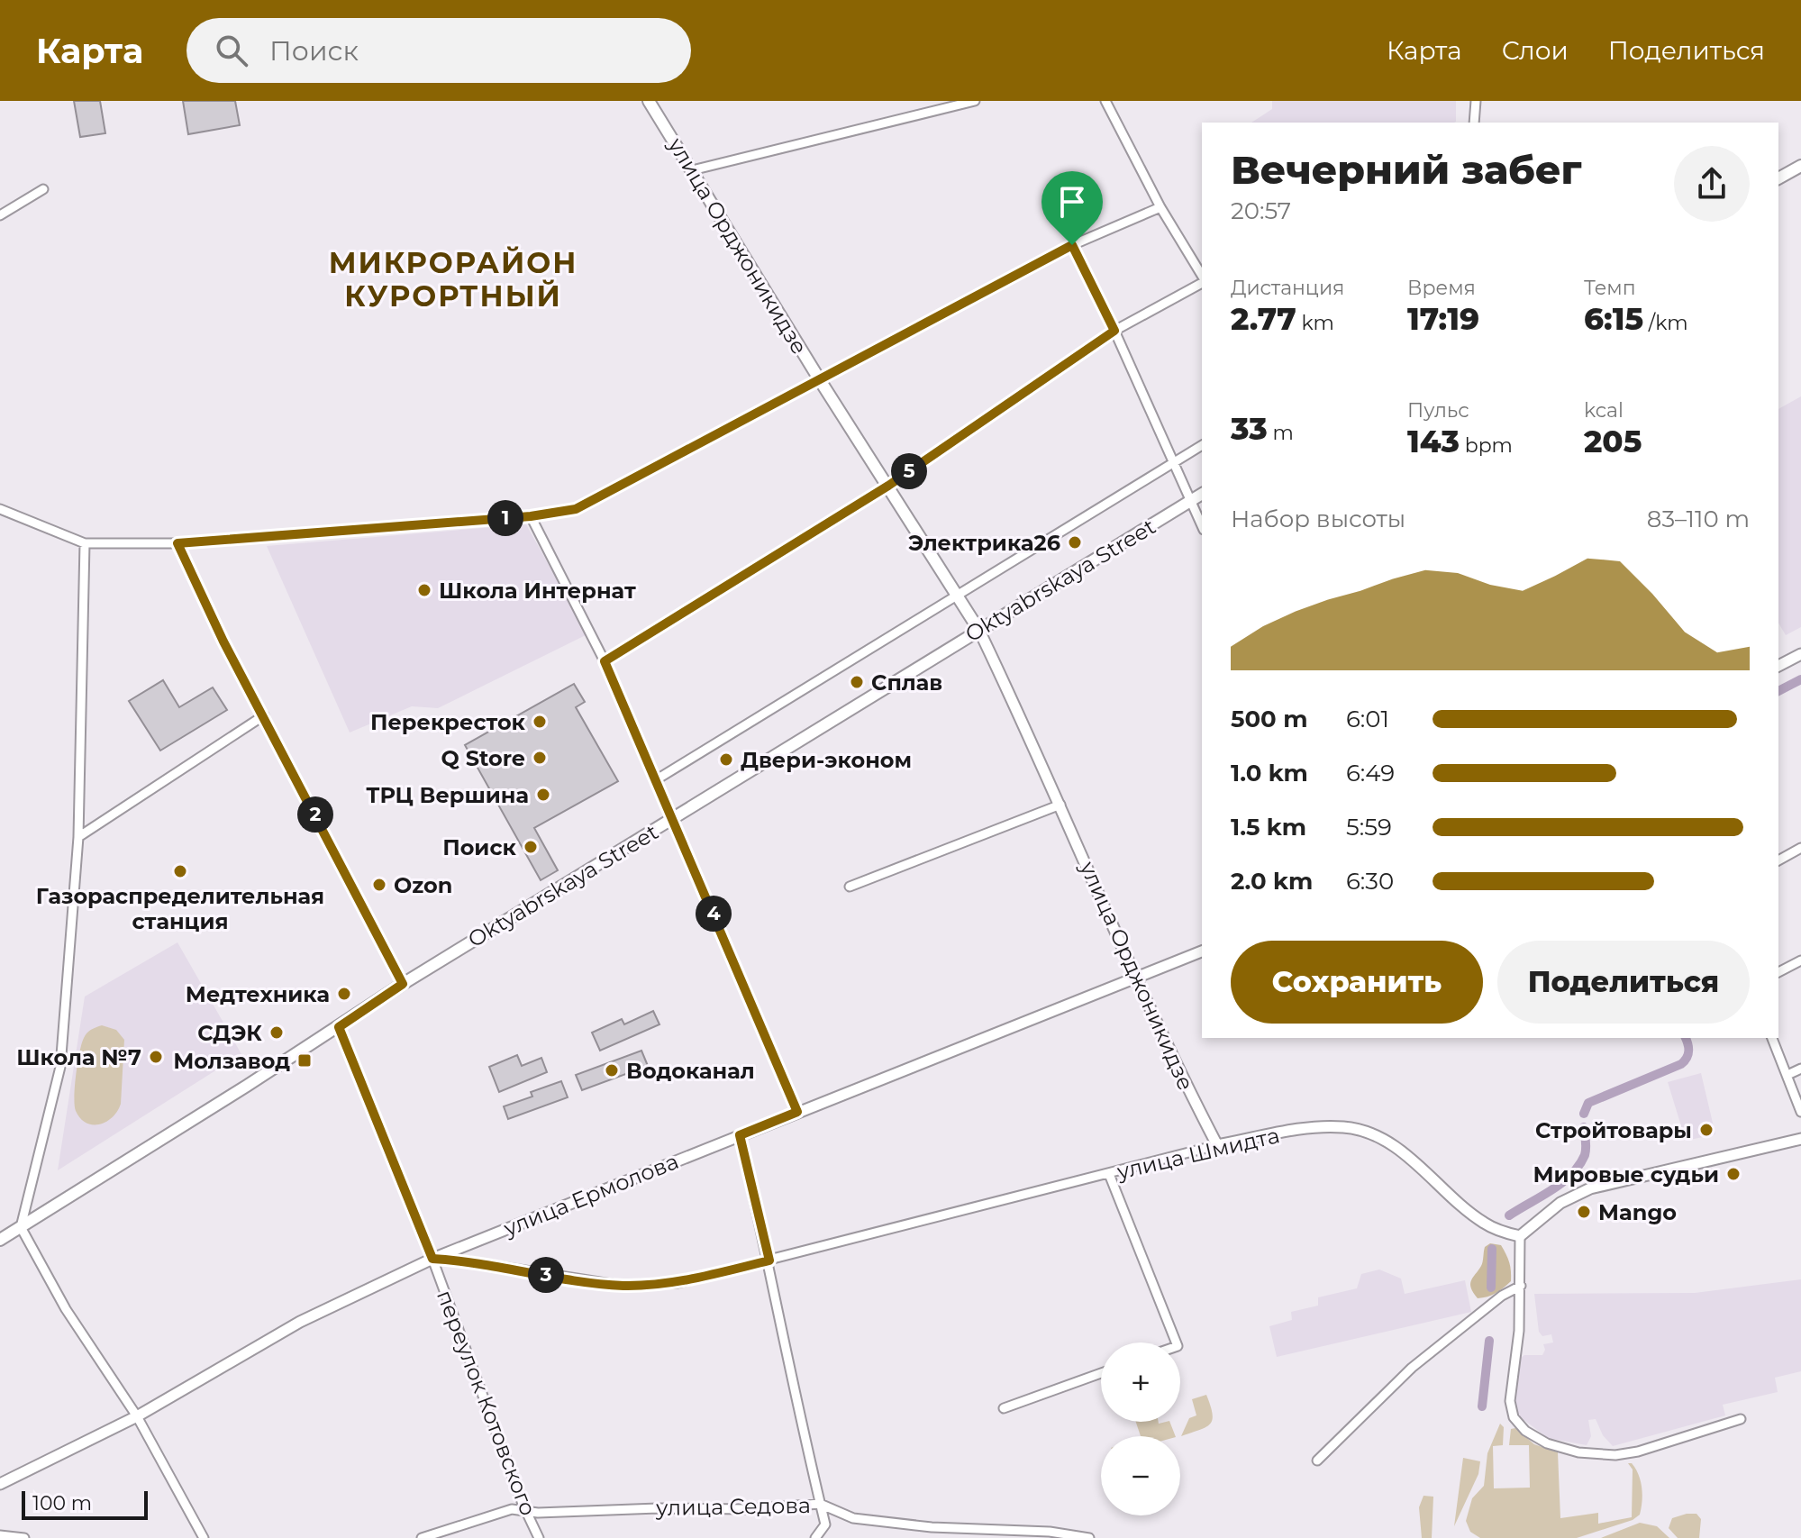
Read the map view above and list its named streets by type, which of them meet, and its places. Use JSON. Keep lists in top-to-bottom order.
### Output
{
  "streets": {
    "main road": ["улица Орджоникидзе", "Oktyabrskaya Street"],
    "street": [
      "улица Шмидта",
      "улица Ермолова",
      "переулок Котовского",
      "улица Седова"
    ]
  },
  "crossings": [
    ["улица Орджоникидзе", "Oktyabrskaya Street"],
    ["улица Орджоникидзе", "улица Шмидта"],
    ["улица Орджоникидзе", "улица Ермолова"],
    ["Oktyabrskaya Street", "переулок Котовского"],
    ["улица Шмидта", "улица Ермолова"],
    ["улица Шмидта", "переулок Котовского"],
    ["улица Ермолова", "переулок Котовского"],
    ["переулок Котовского", "улица Седова"]
  ],
  "districts": ["МИКРОРАЙОН КУРОРТНЫЙ"],
  "places": {
    "other": [
      "Электрика26",
      "Школа Интернат",
      "Сплав",
      "Перекресток",
      "Q Store",
      "Двери-эконом",
      "ТРЦ Вершина",
      "Поиск",
      "Газораспределительная станция",
      "Ozon",
      "Медтехника",
      "СДЭК",
      "Школа №7",
      "Водоканал",
      "Стройтовары",
      "Мировые судьи",
      "Mango"
    ],
    "transit": ["Молзавод"]
  },
  "scale_bar": "100 m",
  "page": {
    "header": "Карта",
    "search": "Поиск",
    "nav": ["Карта", "Слои", "Поделиться"],
    "heading": ["Вечерний забег", "20:57"],
    "stats": [
      ["Дистанция", "2.77 km"],
      ["Время", "17:19"],
      ["Темп", "6:15 /km"],
      ["33 m"],
      ["Пульс", "143 bpm"],
      ["kcal", "205"]
    ],
    "pins": [
      "5",
      "1",
      "2",
      "4",
      "3"
    ],
    "chart": ["Набор высоты", "83–110 m"],
    "list": [
      {
        "name": "500 m",
        "note": "6:01"
      },
      {
        "name": "1.0 km",
        "note": "6:49"
      },
      {
        "name": "1.5 km",
        "note": "5:59"
      },
      {
        "name": "2.0 km",
        "note": "6:30"
      }
    ],
    "buttons": ["Сохранить", "Поделиться"],
    "map_buttons": ["+", "−"],
    "scale": "100 m"
  }
}
